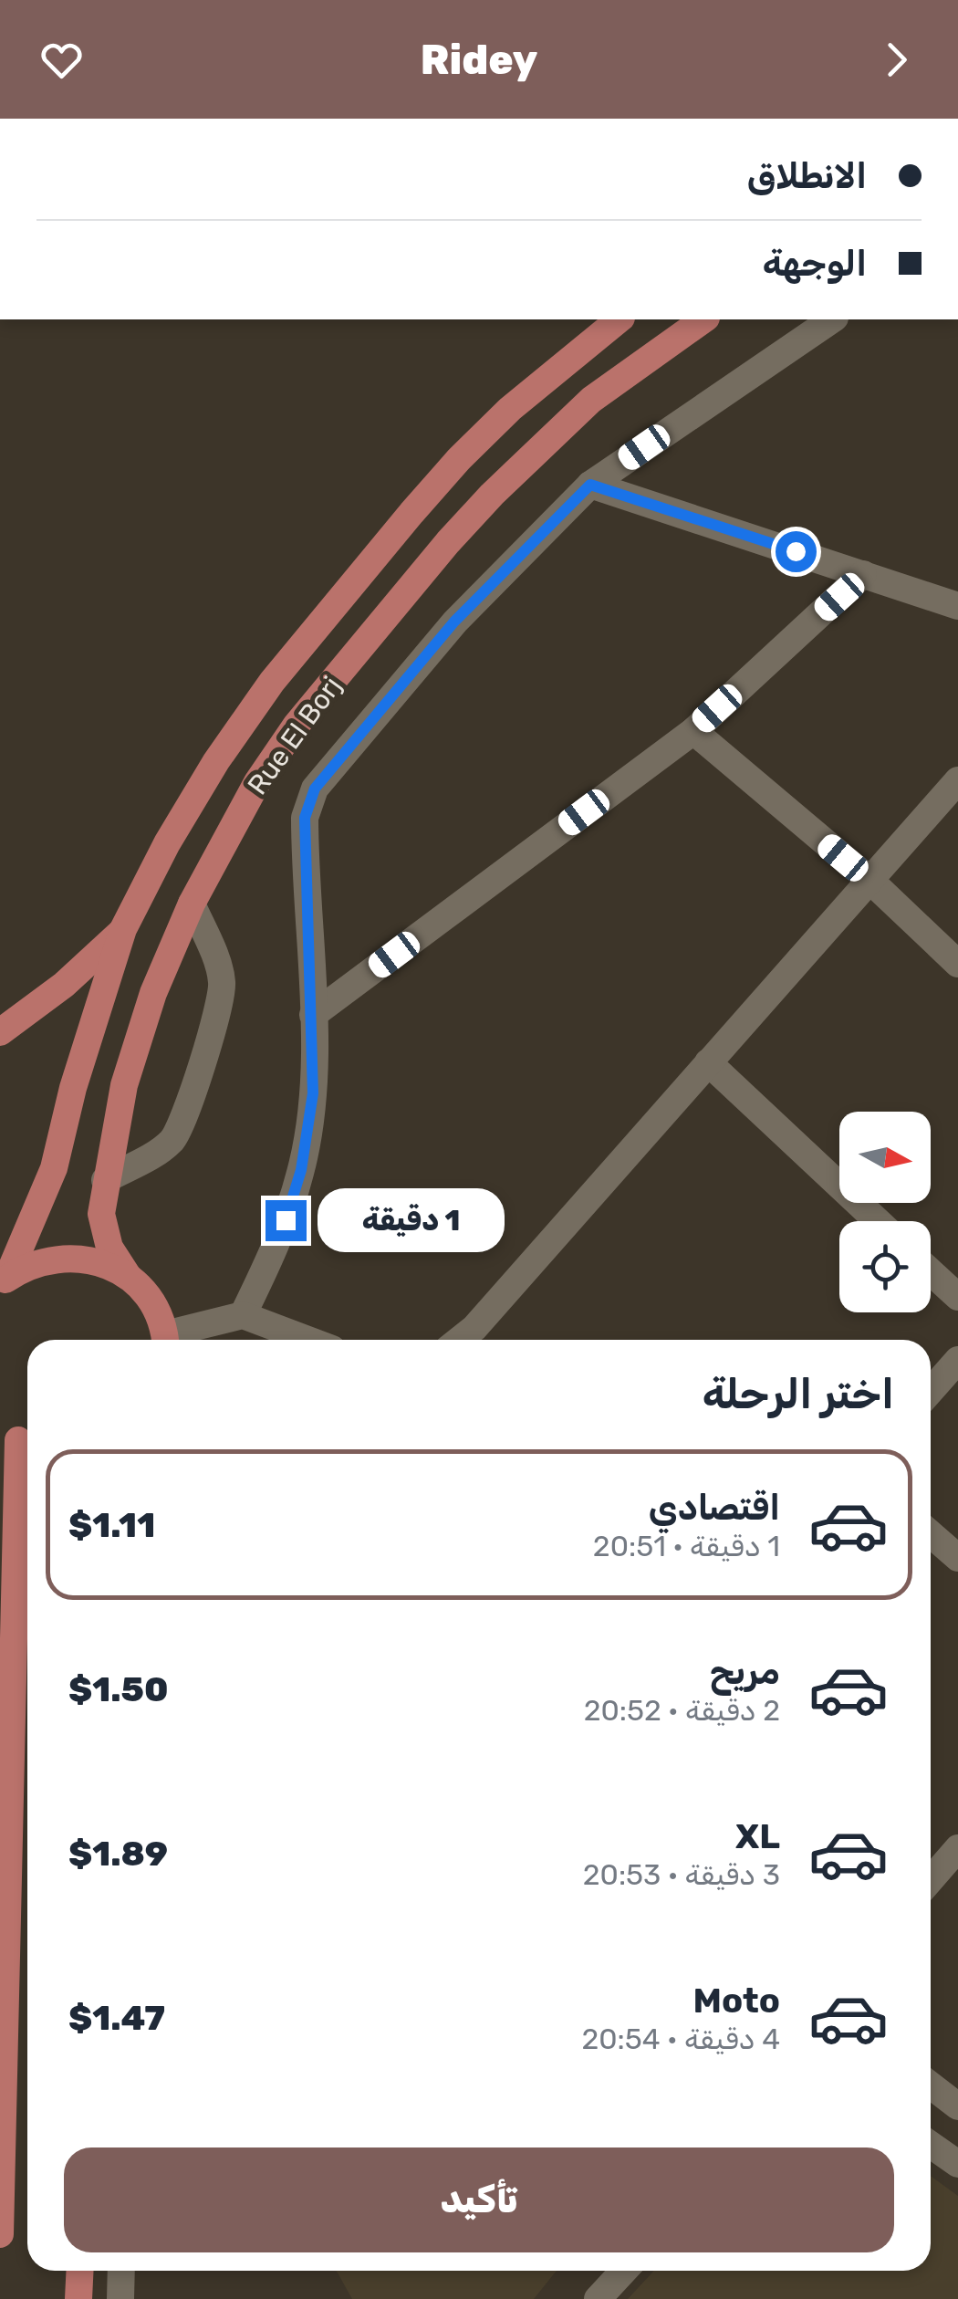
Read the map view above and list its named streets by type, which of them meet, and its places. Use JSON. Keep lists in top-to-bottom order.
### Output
{
  "streets": {
    "main road": ["Rue El Borj"]
  },
  "north": "right",
  "page": {
    "header": "Ridey",
    "banner": ["الانطلاق", "الوجهة"],
    "bubble": "1 دقيقة",
    "heading": "اختر الرحلة",
    "list": [
      {
        "name": "اقتصادي",
        "note": "1 دقيقة · 20:51",
        "value": "$1.11"
      },
      {
        "name": "مريح",
        "note": "2 دقيقة · 20:52",
        "value": "$1.50"
      },
      {
        "name": "XL",
        "note": "3 دقيقة · 20:53",
        "value": "$1.89"
      },
      {
        "name": "Moto",
        "note": "4 دقيقة · 20:54",
        "value": "$1.47"
      }
    ],
    "buttons": "تأكيد"
  }
}
